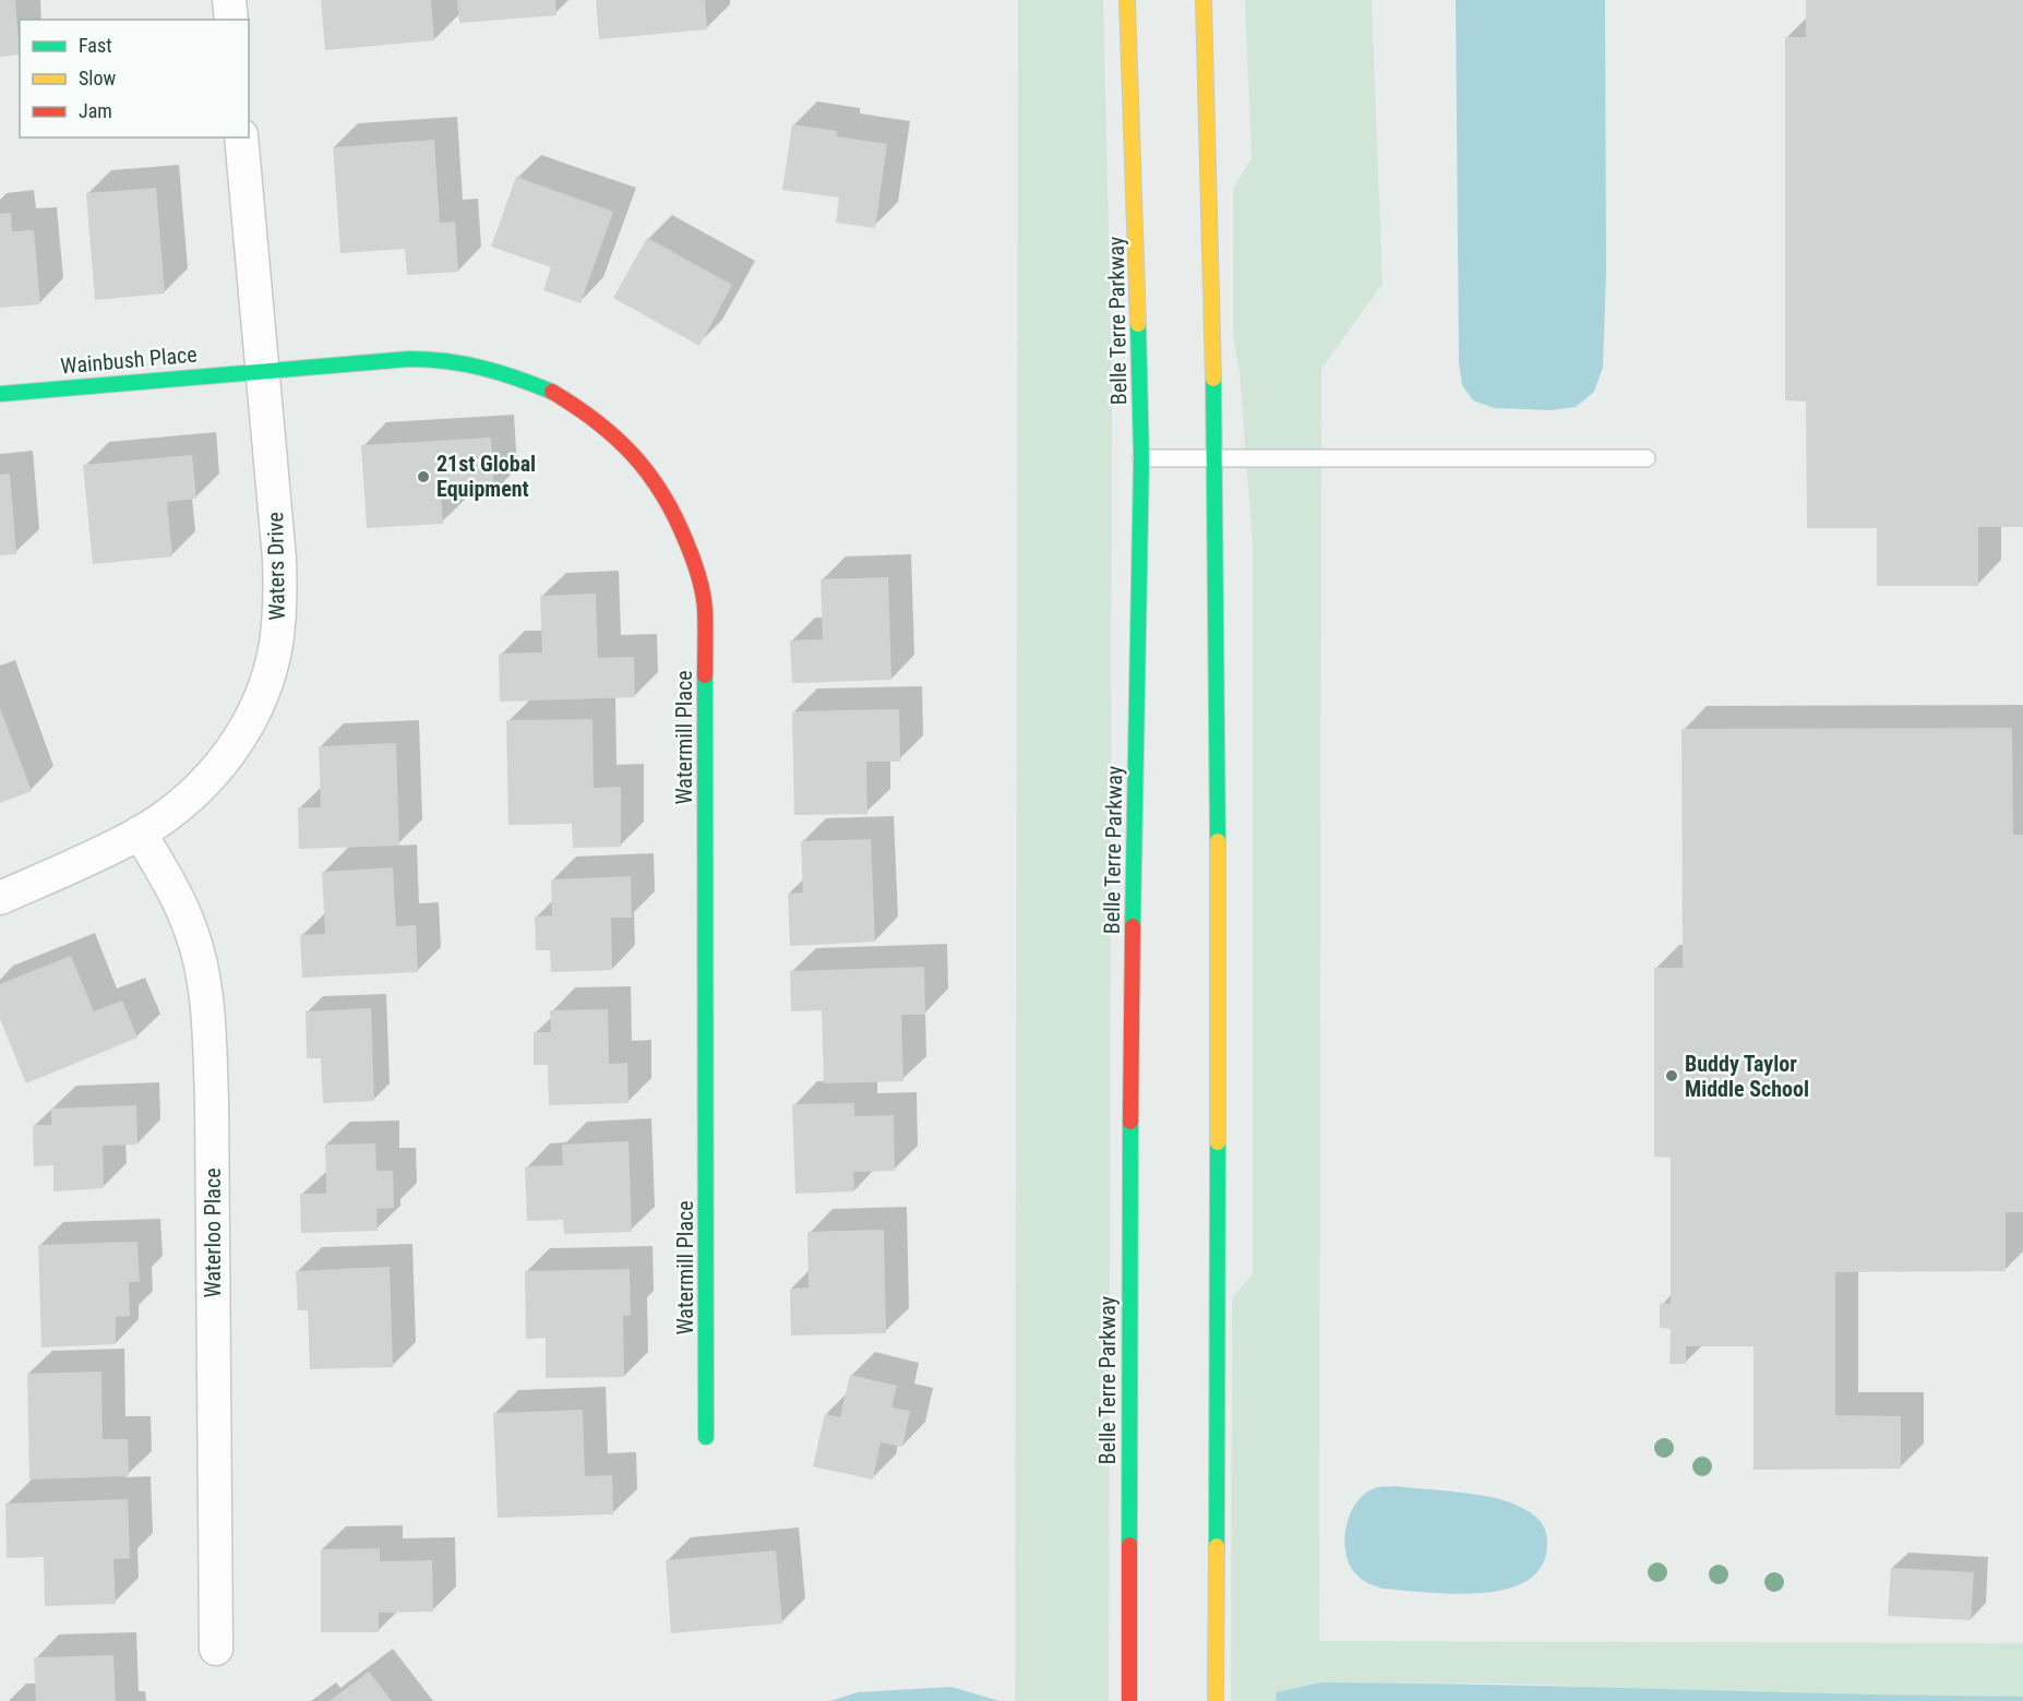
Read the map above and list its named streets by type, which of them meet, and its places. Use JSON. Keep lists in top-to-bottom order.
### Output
{
  "streets": {
    "main road": ["Belle Terre Parkway", "Wainbush Place", "Watermill Place"],
    "street": ["Waters Drive", "Waterloo Place"]
  },
  "crossings": [
    ["Wainbush Place", "Waters Drive"],
    ["Wainbush Place", "Watermill Place"],
    ["Waters Drive", "Watermill Place"],
    ["Waters Drive", "Waterloo Place"]
  ],
  "places": ["21st Global Equipment", "Buddy Taylor Middle School"],
  "legend": ["Fast", "Slow", "Jam"]
}
